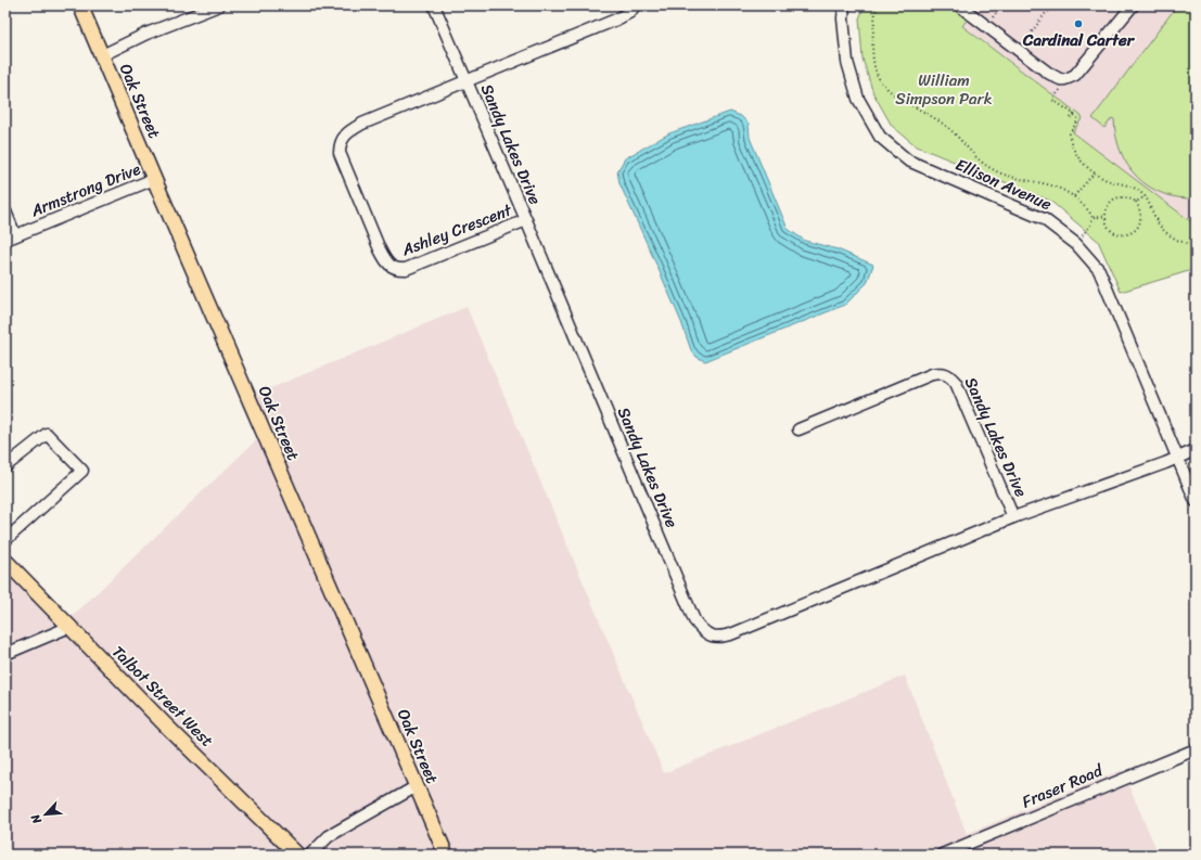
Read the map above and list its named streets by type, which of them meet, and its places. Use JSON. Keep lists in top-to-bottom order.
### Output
{
  "streets": {
    "main road": ["Oak Street", "Talbot Street West"],
    "street": [
      "Sandy Lakes Drive",
      "Ellison Avenue",
      "Armstrong Drive",
      "Ashley Crescent",
      "Fraser Road"
    ]
  },
  "crossings": [
    ["Oak Street", "Armstrong Drive"],
    ["Sandy Lakes Drive", "Ellison Avenue"],
    ["Sandy Lakes Drive", "Ashley Crescent"]
  ],
  "parks": ["William Simpson Park"],
  "places": ["Cardinal Carter"],
  "north": "bottom left"
}
